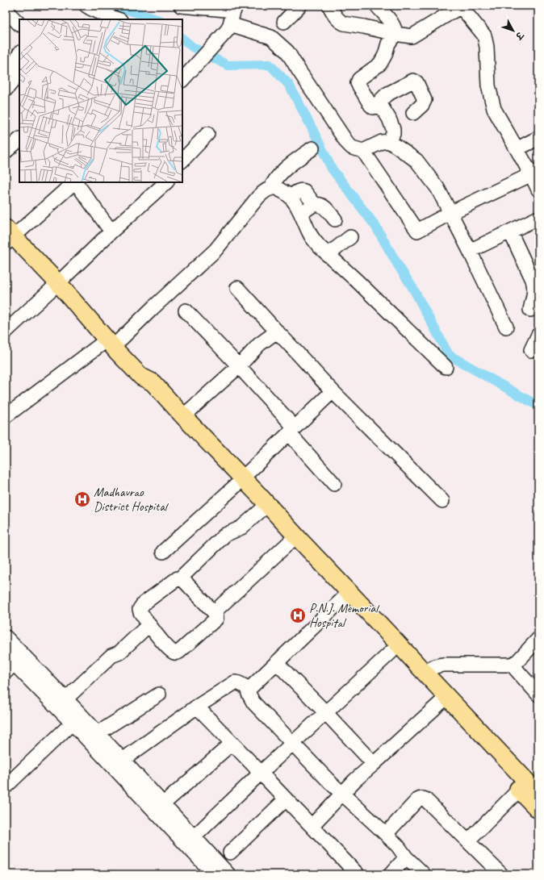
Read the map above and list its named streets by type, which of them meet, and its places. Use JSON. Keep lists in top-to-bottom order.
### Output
{
  "places": {
    "hospital": ["Madhavrao District Hospital", "P.N.J. Memorial Hospital"]
  },
  "north": "bottom right"
}
